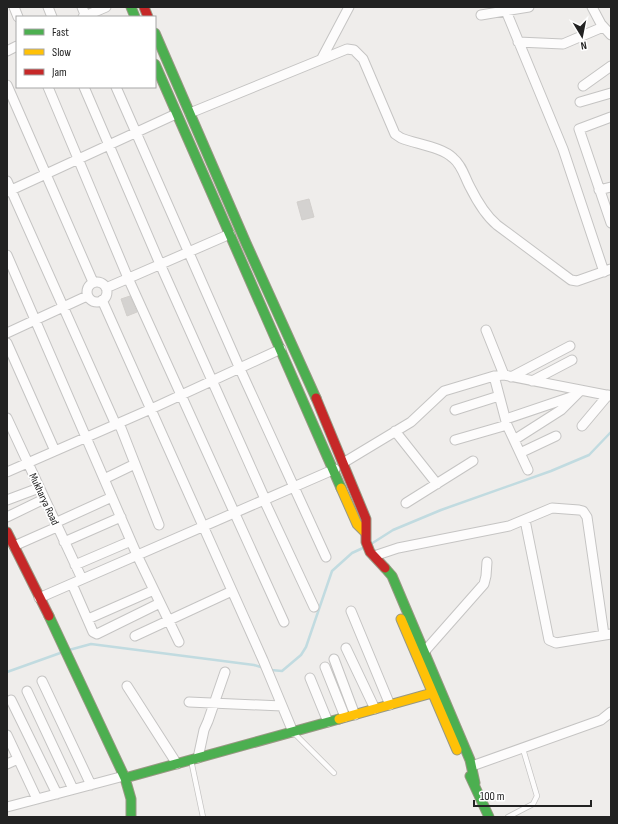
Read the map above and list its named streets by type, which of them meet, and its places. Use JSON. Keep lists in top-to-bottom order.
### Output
{
  "streets": {
    "street": ["Mukharya Road"]
  },
  "legend": ["Fast", "Slow", "Jam"],
  "scale_bar": "100 m",
  "north": "bottom"
}
